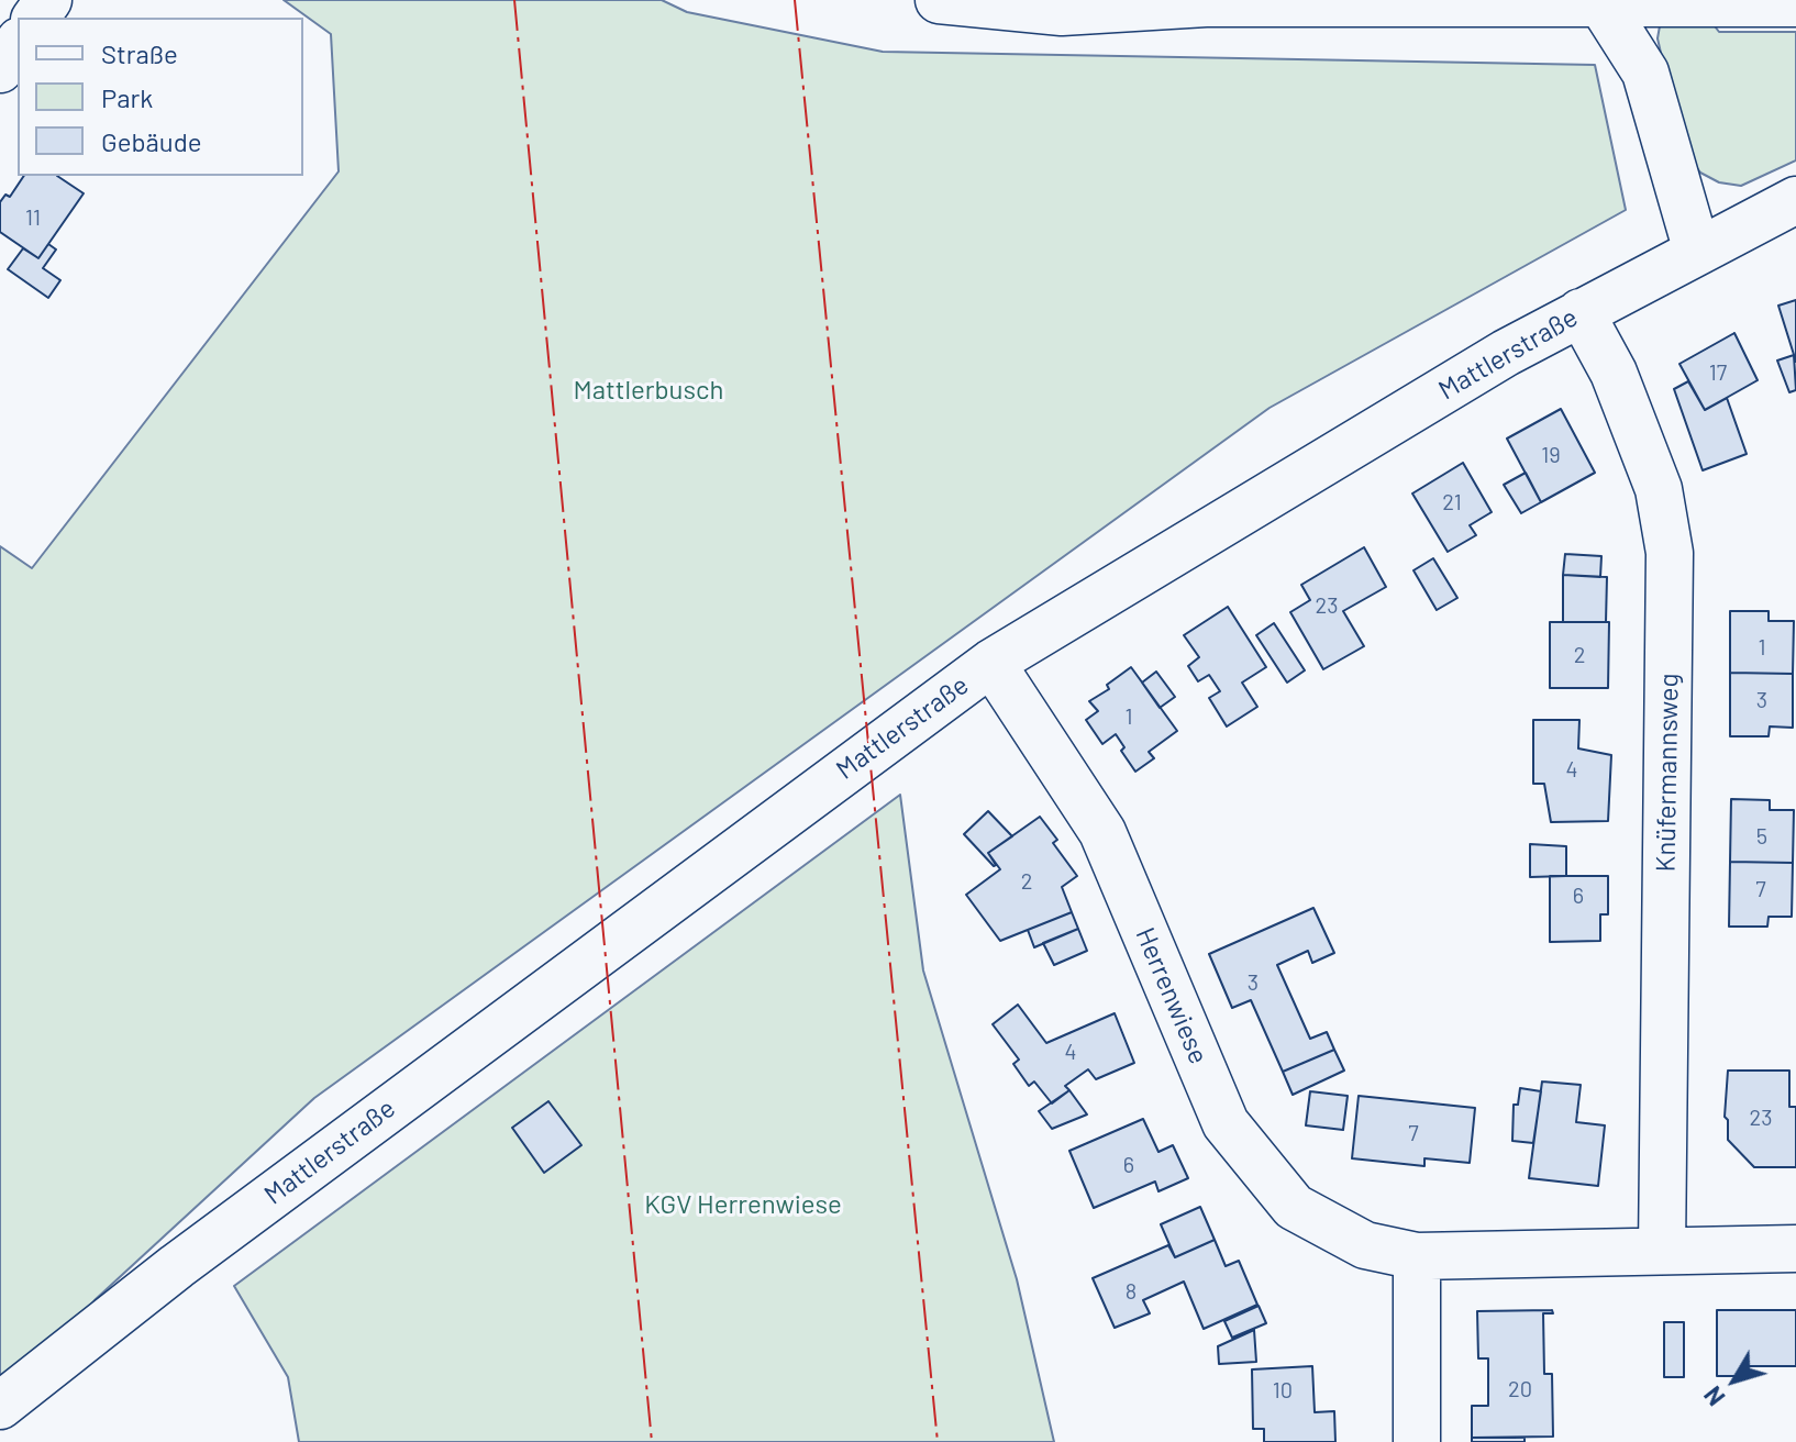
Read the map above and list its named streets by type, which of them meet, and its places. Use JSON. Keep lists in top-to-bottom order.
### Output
{
  "streets": {
    "street": ["Mattlerstraße", "Knüfermannsweg", "Herrenwiese"]
  },
  "crossings": [
    ["Mattlerstraße", "Knüfermannsweg"],
    ["Mattlerstraße", "Herrenwiese"],
    ["Knüfermannsweg", "Herrenwiese"]
  ],
  "parks": ["Mattlerbusch", "KGV Herrenwiese"],
  "house_numbers": [
    "11",
    "17",
    "19",
    "21",
    "23",
    "1",
    "2",
    "3",
    "1",
    "4",
    "5",
    "2",
    "7",
    "6",
    "3",
    "4",
    "23",
    "7",
    "6",
    "8",
    "20",
    "10"
  ],
  "legend": ["Straße", "Park", "Gebäude"],
  "north": "bottom left"
}
